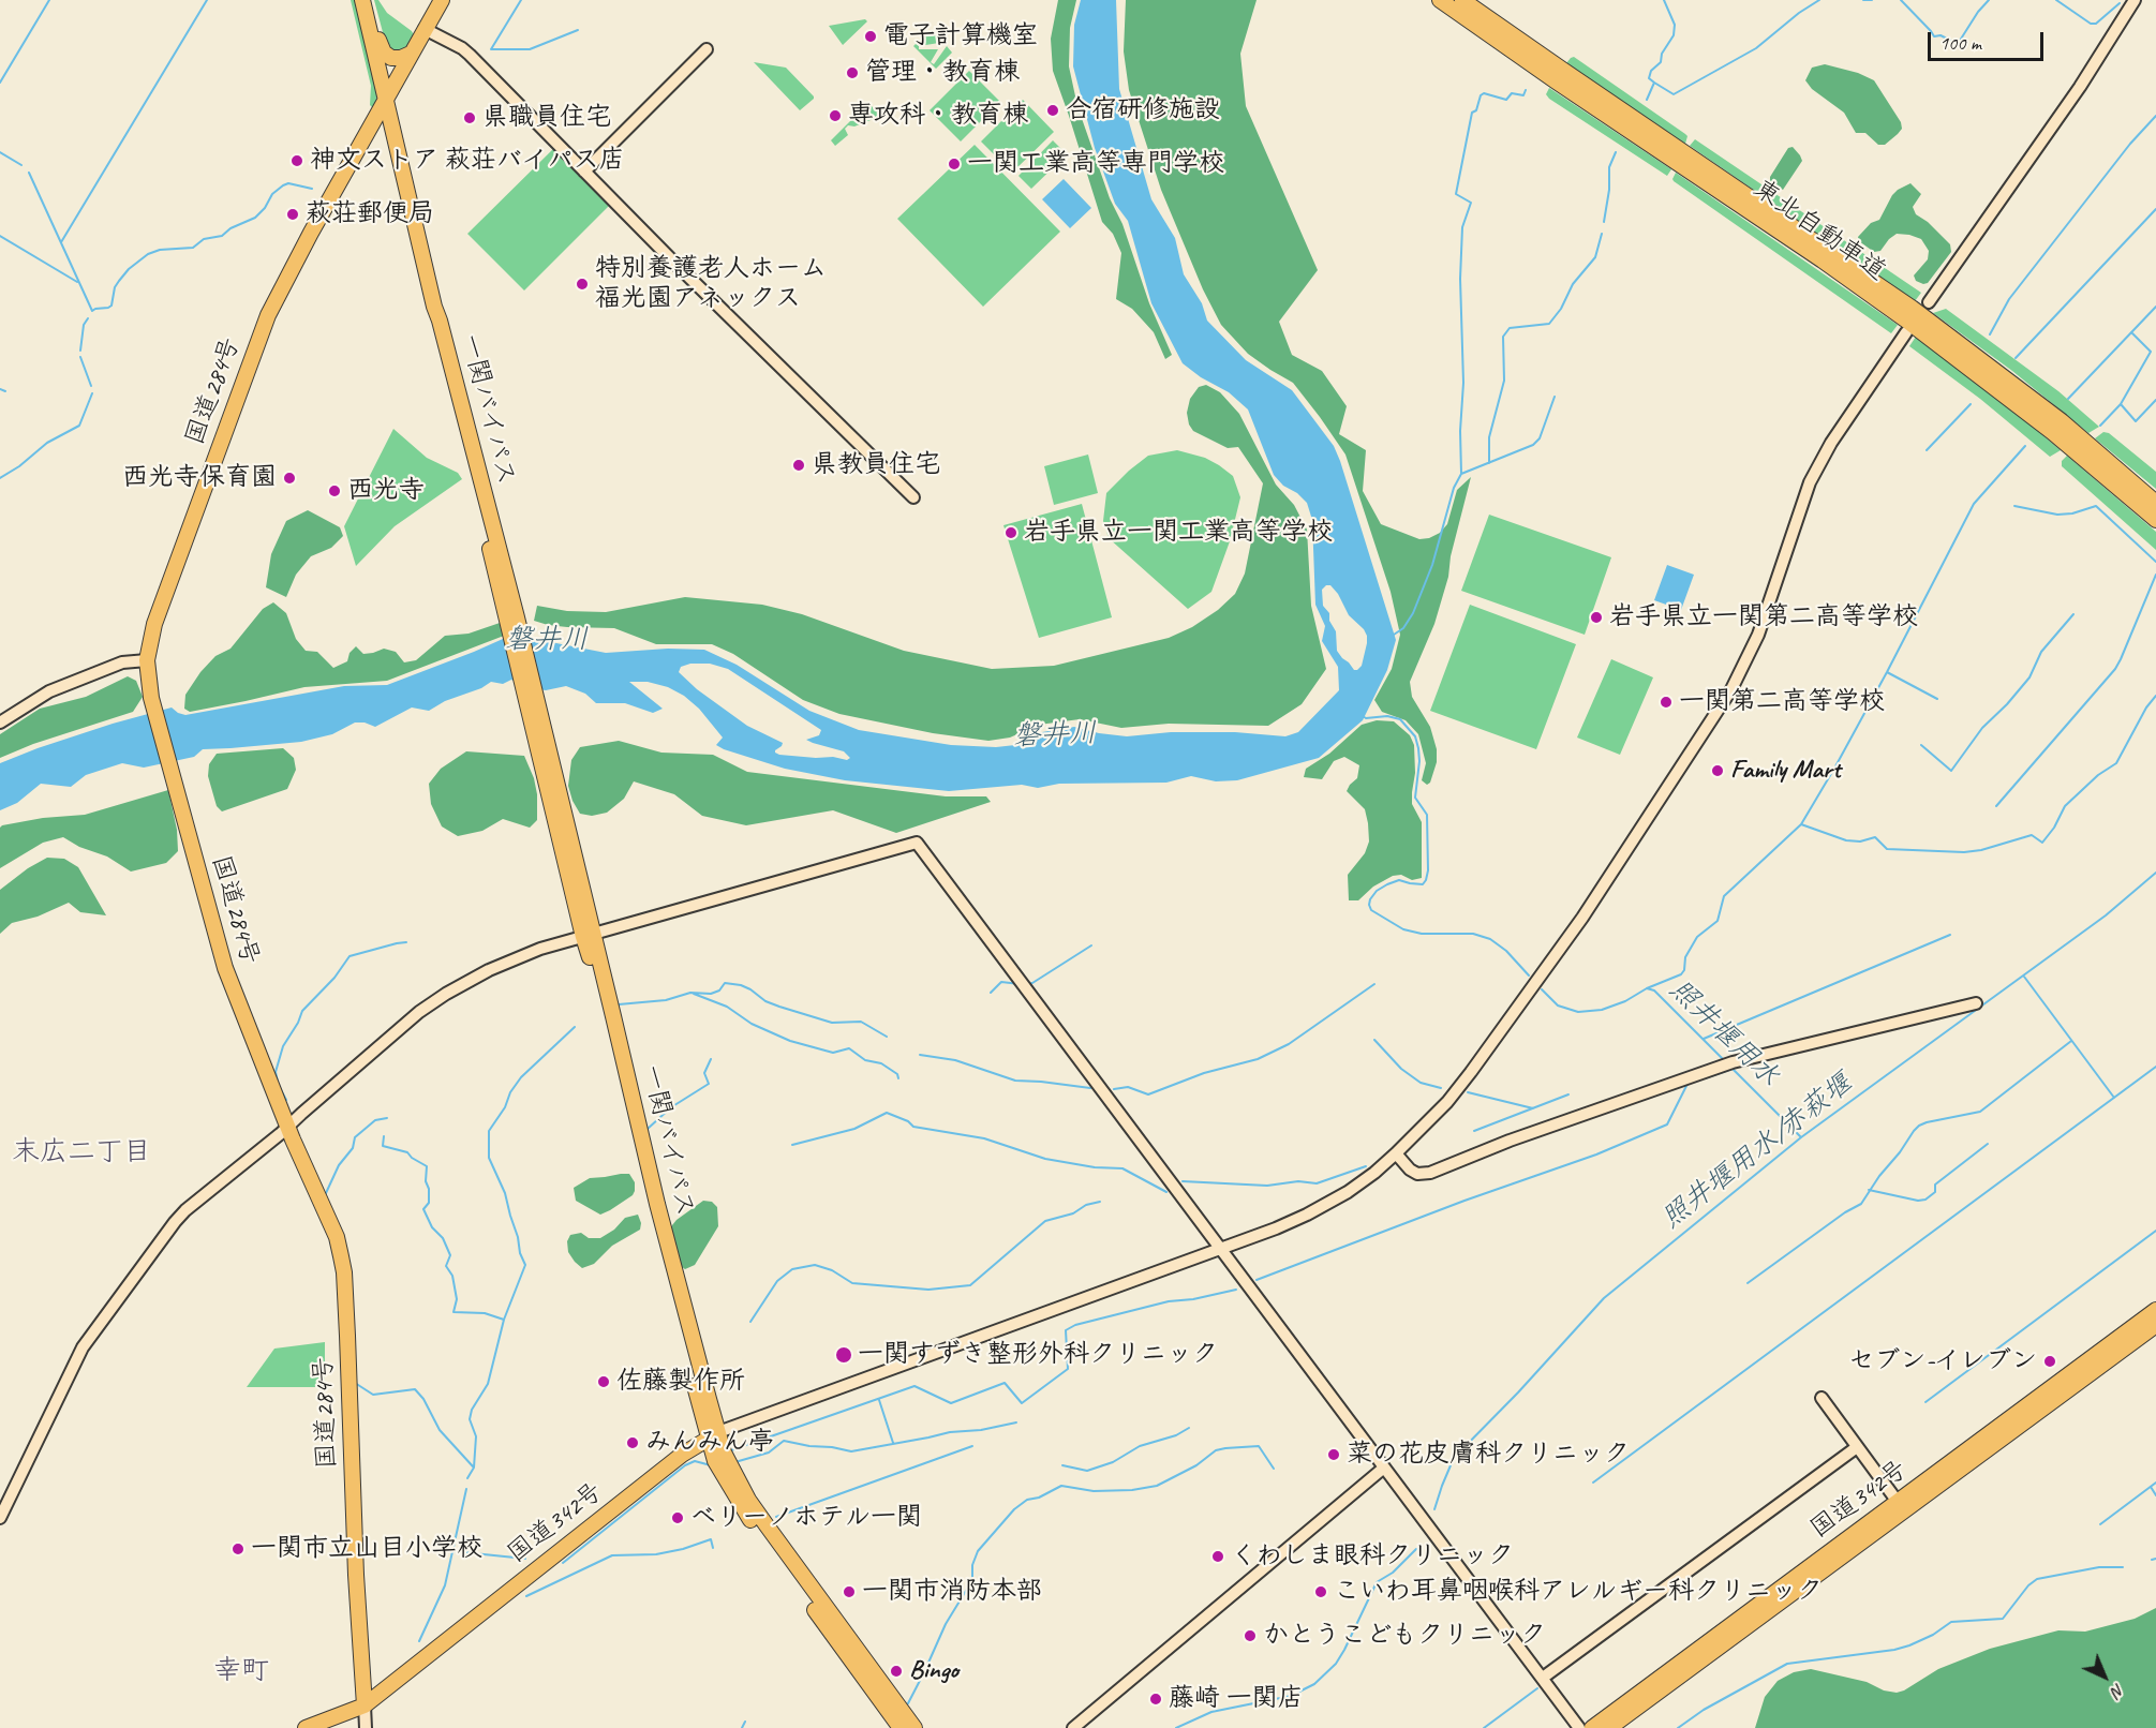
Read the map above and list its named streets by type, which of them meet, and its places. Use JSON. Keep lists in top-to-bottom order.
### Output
{
  "streets": {
    "highway": [
      "東北自動車道",
      "国道284号",
      "一関バイパス",
      "国道342号"
    ]
  },
  "crossings": [
    ["国道284号", "一関バイパス"],
    ["国道284号", "国道342号"],
    ["一関バイパス", "国道342号"]
  ],
  "districts": ["末広二丁目", "幸町"],
  "water": ["磐井川", "照井堰用水", "照井堰用水/赤萩堰"],
  "places": [
    "電子計算機室",
    "管理・教育棟",
    "合宿研修施設",
    "専攻科・教育棟",
    "県職員住宅",
    "神文ストア 萩荘バイパス店",
    "一関工業高等専門学校",
    "萩荘郵便局",
    "特別養護老人ホーム 福光園アネックス",
    "県教員住宅",
    "西光寺保育園",
    "西光寺",
    "岩手県立一関工業高等学校",
    "岩手県立一関第二高等学校",
    "一関第二高等学校",
    "Family Mart",
    "一関すずき整形外科クリニック",
    "セブン-イレブン",
    "佐藤製作所",
    "みんみん亭",
    "菜の花皮膚科クリニック",
    "ベリーノホテル一関",
    "一関市立山目小学校",
    "くわしま眼科クリニック",
    "一関市消防本部",
    "こいわ耳鼻咽喉科アレルギー科クリニック",
    "かとうこどもクリニック",
    "Bingo",
    "藤崎 一関店"
  ],
  "scale_bar": "100 m",
  "north": "bottom right"
}
